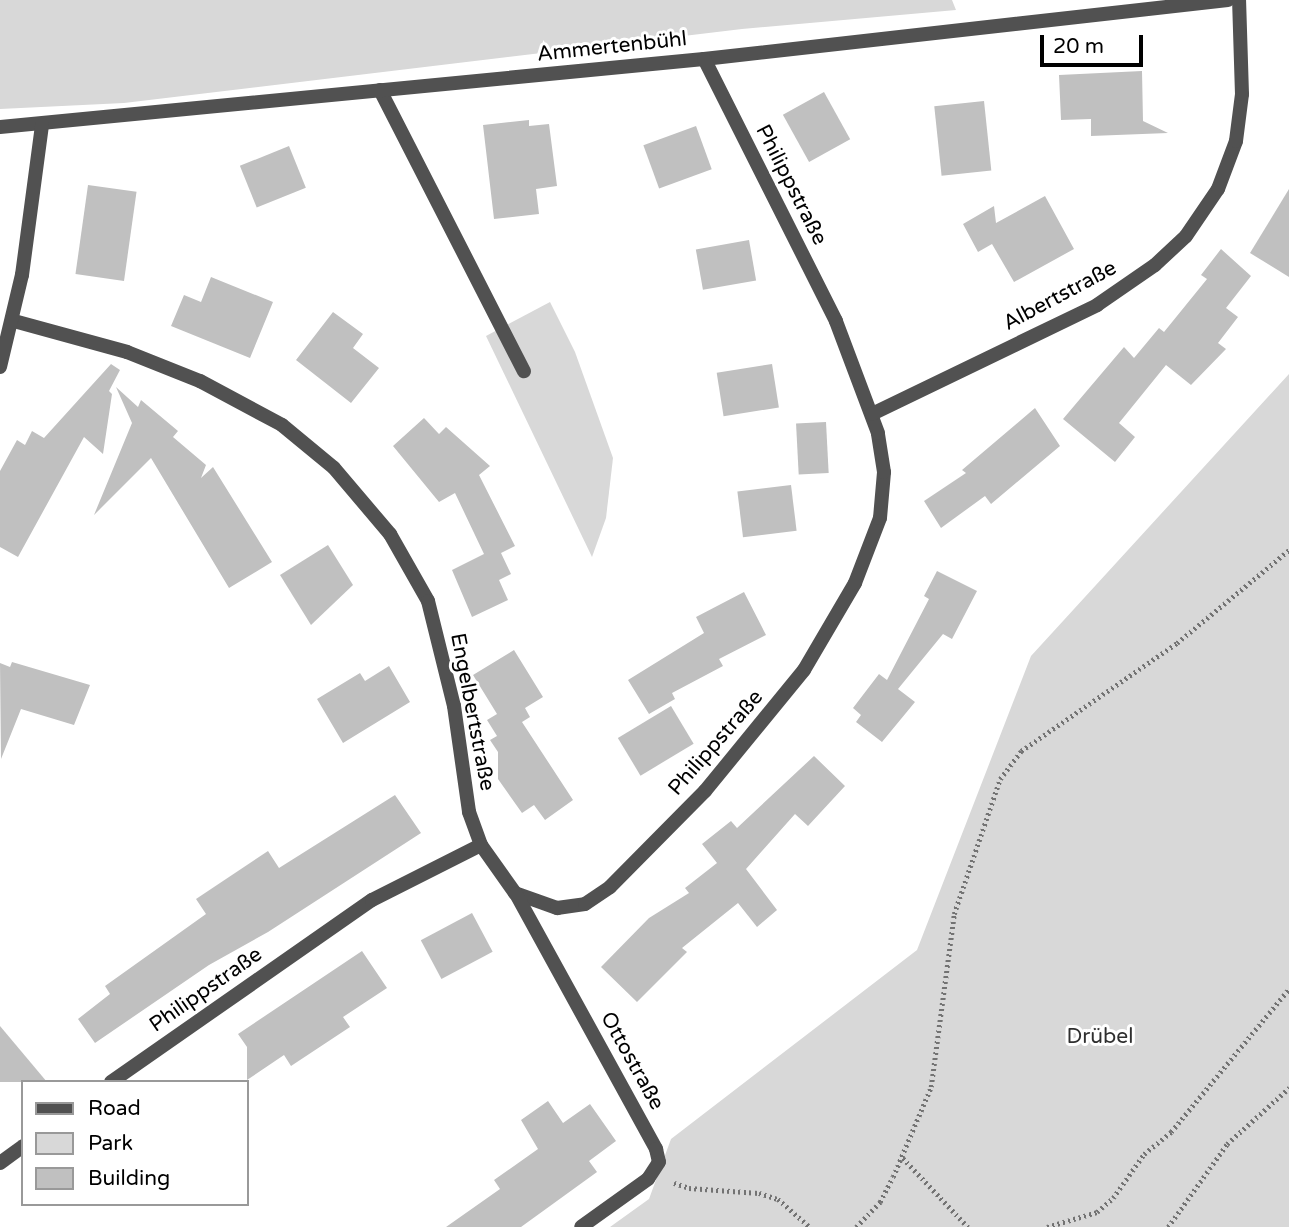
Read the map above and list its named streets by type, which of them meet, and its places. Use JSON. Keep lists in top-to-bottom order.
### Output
{
  "streets": {
    "street": [
      "Ammertenbühl",
      "Philippstraße",
      "Albertstraße",
      "Engelbertstraße",
      "Ottostraße"
    ]
  },
  "crossings": [
    ["Ammertenbühl", "Philippstraße"],
    ["Philippstraße", "Albertstraße"],
    ["Philippstraße", "Engelbertstraße"],
    ["Philippstraße", "Ottostraße"]
  ],
  "parks": ["Drübel"],
  "legend": ["Road", "Park", "Building"],
  "scale_bar": "20 m"
}
